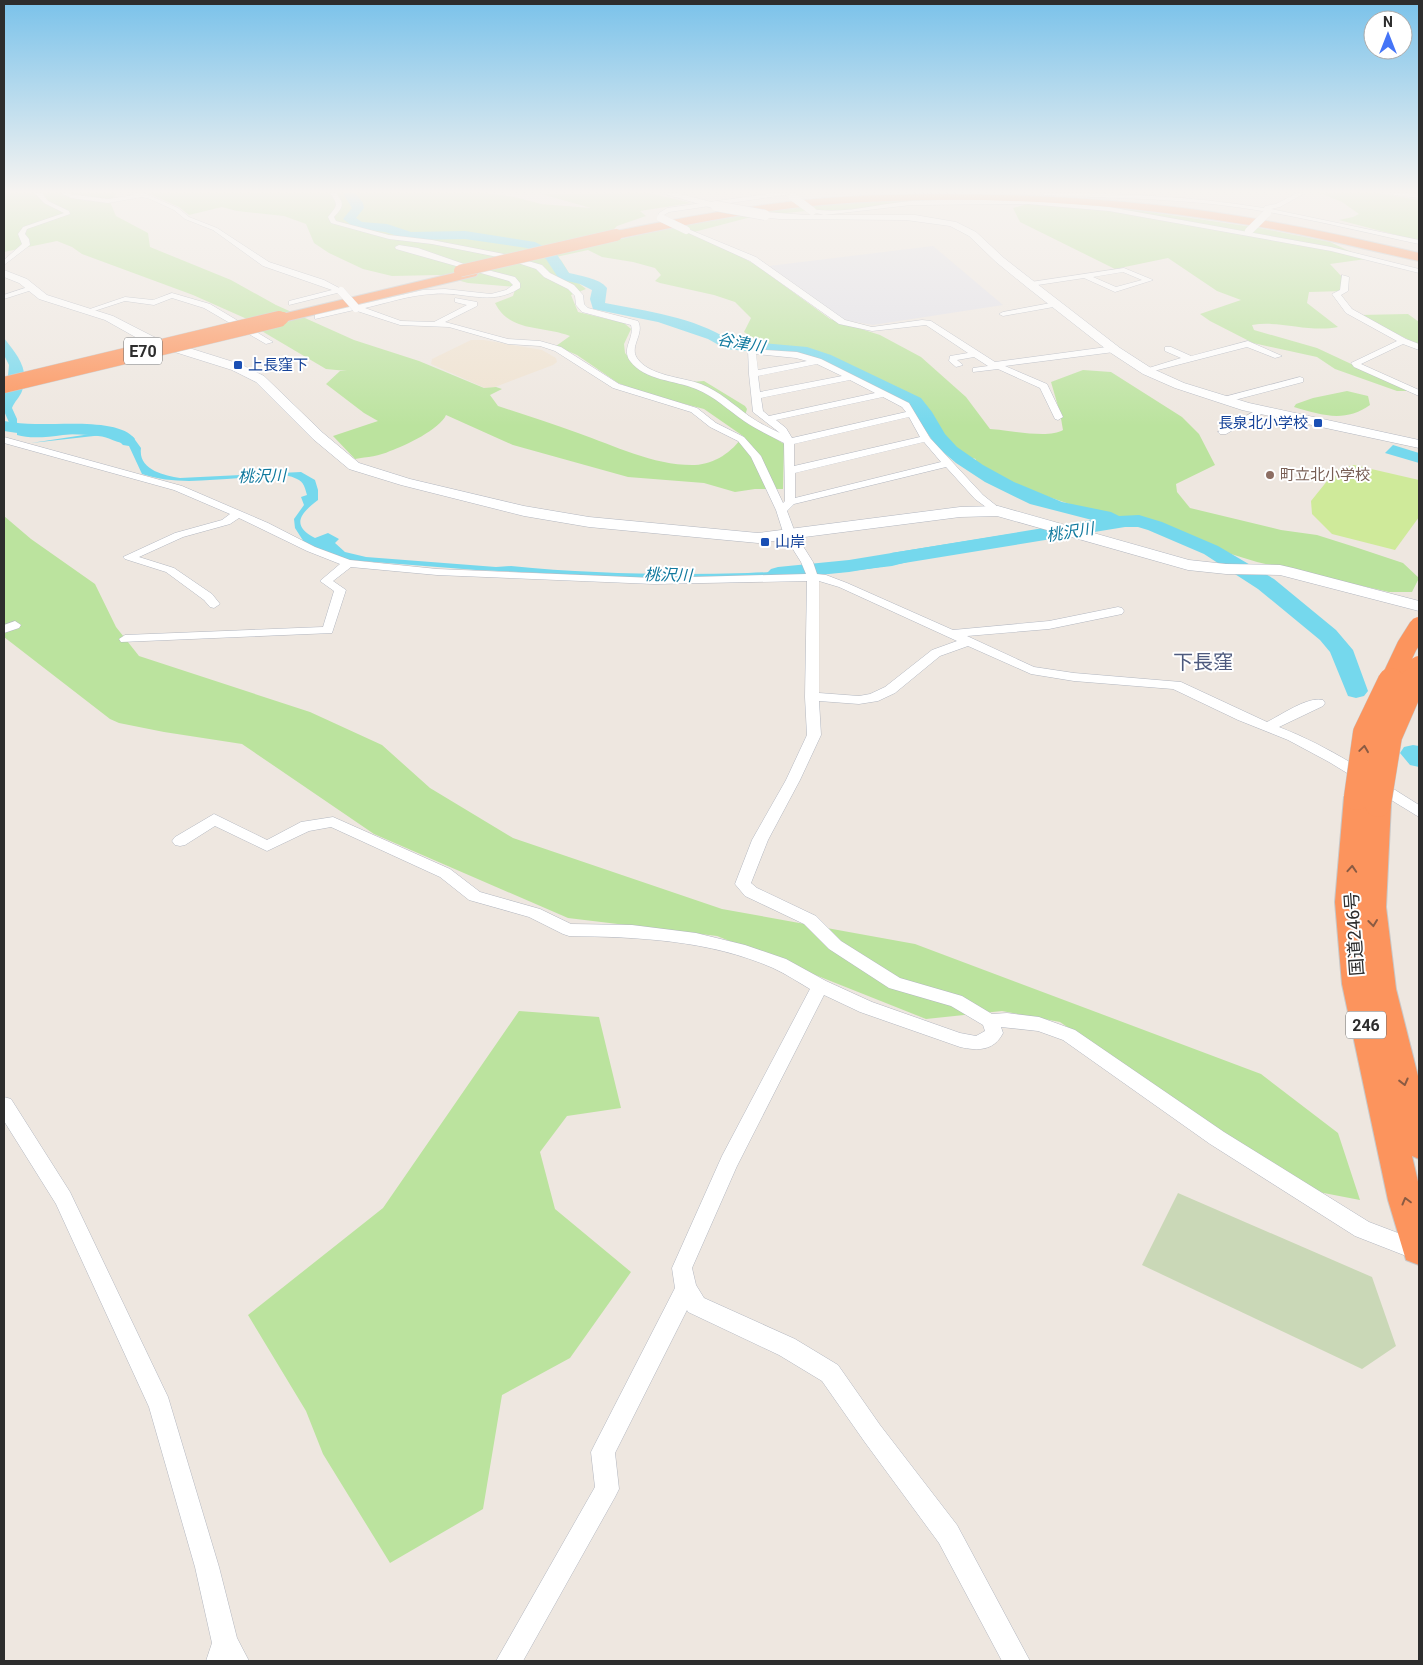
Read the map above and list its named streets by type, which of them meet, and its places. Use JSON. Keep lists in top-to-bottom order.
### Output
{
  "streets": {
    "highway": ["E70", "国道246号", "246"]
  },
  "districts": ["下長窪"],
  "water": ["谷津川", "桃沢川"],
  "places": {
    "transit": ["上長窪下", "長泉北小学校", "山岸"],
    "other": ["町立北小学校"]
  },
  "north": "top"
}
